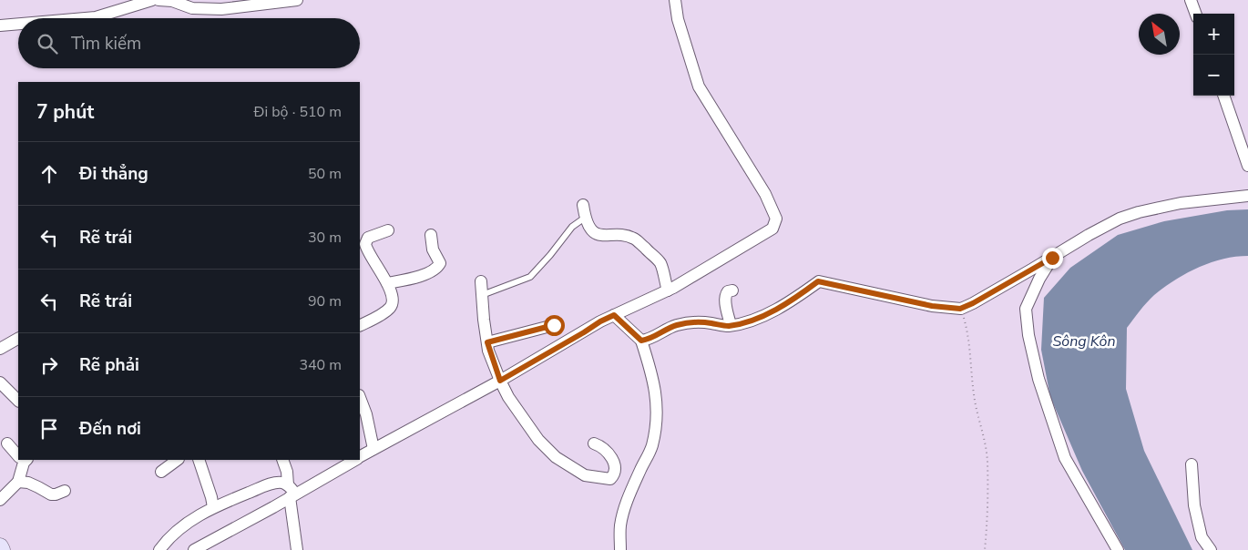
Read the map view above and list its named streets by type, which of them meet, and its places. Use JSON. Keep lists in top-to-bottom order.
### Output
{
  "water": ["Sông Kôn"],
  "north": "top left",
  "page": {
    "map_buttons": ["+", "−"],
    "search": "Tìm kiếm",
    "heading": ["7 phút", "Đi bộ · 510 m"],
    "list": [
      ["Đi thẳng", "50 m"],
      ["Rẽ trái", "30 m"],
      ["Rẽ trái", "90 m"],
      ["Rẽ phải", "340 m"],
      "Đến nơi"
    ]
  }
}
